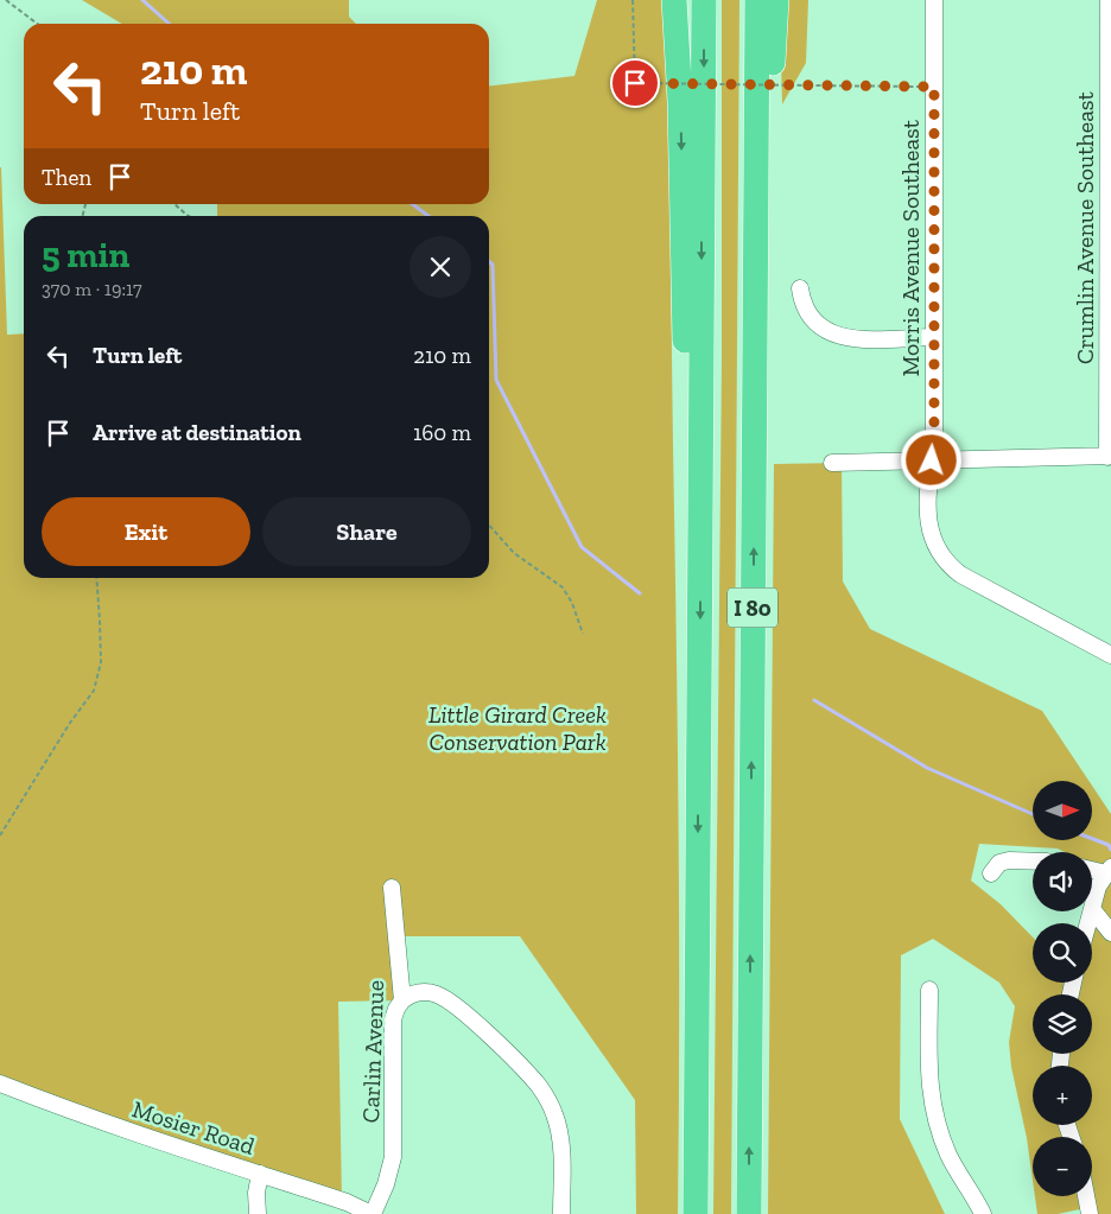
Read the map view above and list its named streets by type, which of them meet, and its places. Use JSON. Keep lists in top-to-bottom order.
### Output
{
  "streets": {
    "highway": ["I 80"],
    "street": [
      "Crumlin Avenue Southeast",
      "Morris Avenue Southeast",
      "Carlin Avenue",
      "Mosier Road"
    ]
  },
  "crossings": [
    ["Carlin Avenue", "Mosier Road"]
  ],
  "parks": ["Little Girard Creek Conservation Park"],
  "north": "right",
  "page": {
    "turn": ["210 m", "Turn left"],
    "then": "Then",
    "heading": ["5 min", "370 m · 19:17"],
    "list": [
      {
        "name": "Turn left",
        "value": "210 m"
      },
      {
        "name": "Arrive at destination",
        "value": "160 m"
      }
    ],
    "buttons": ["Exit", "Share"],
    "map_buttons": ["+", "−"]
  }
}
